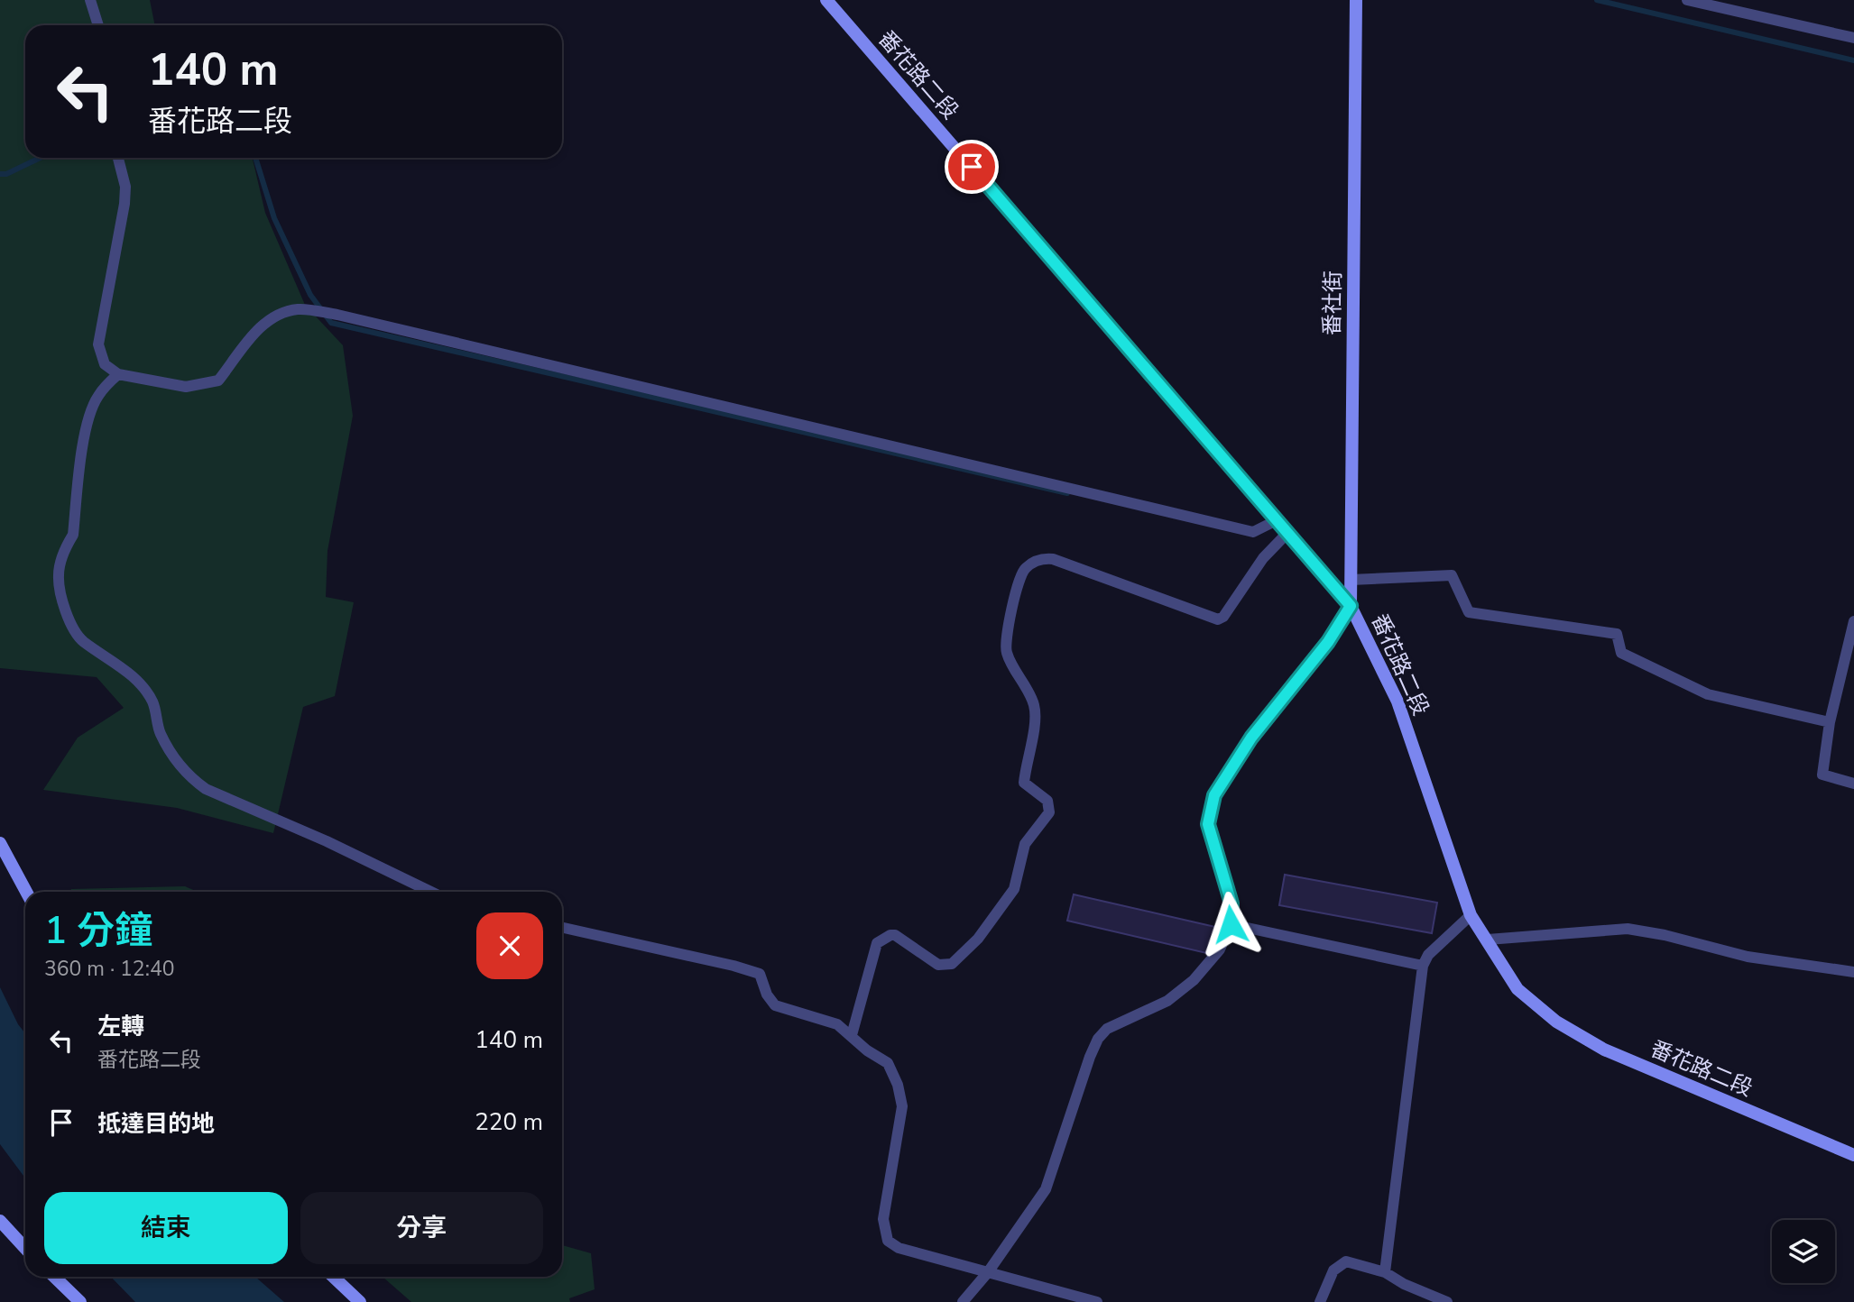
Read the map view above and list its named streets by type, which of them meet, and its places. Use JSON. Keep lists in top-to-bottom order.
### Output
{
  "streets": {
    "main road": ["番花路二段", "番社街"]
  },
  "crossings": [
    ["番花路二段", "番社街"]
  ],
  "page": {
    "turn": ["140 m", "番花路二段"],
    "heading": ["1 分鐘", "360 m · 12:40"],
    "list": [
      {
        "name": "左轉",
        "note": "番花路二段",
        "value": "140 m"
      },
      {
        "name": "抵達目的地",
        "value": "220 m"
      }
    ],
    "buttons": ["結束", "分享"]
  }
}
